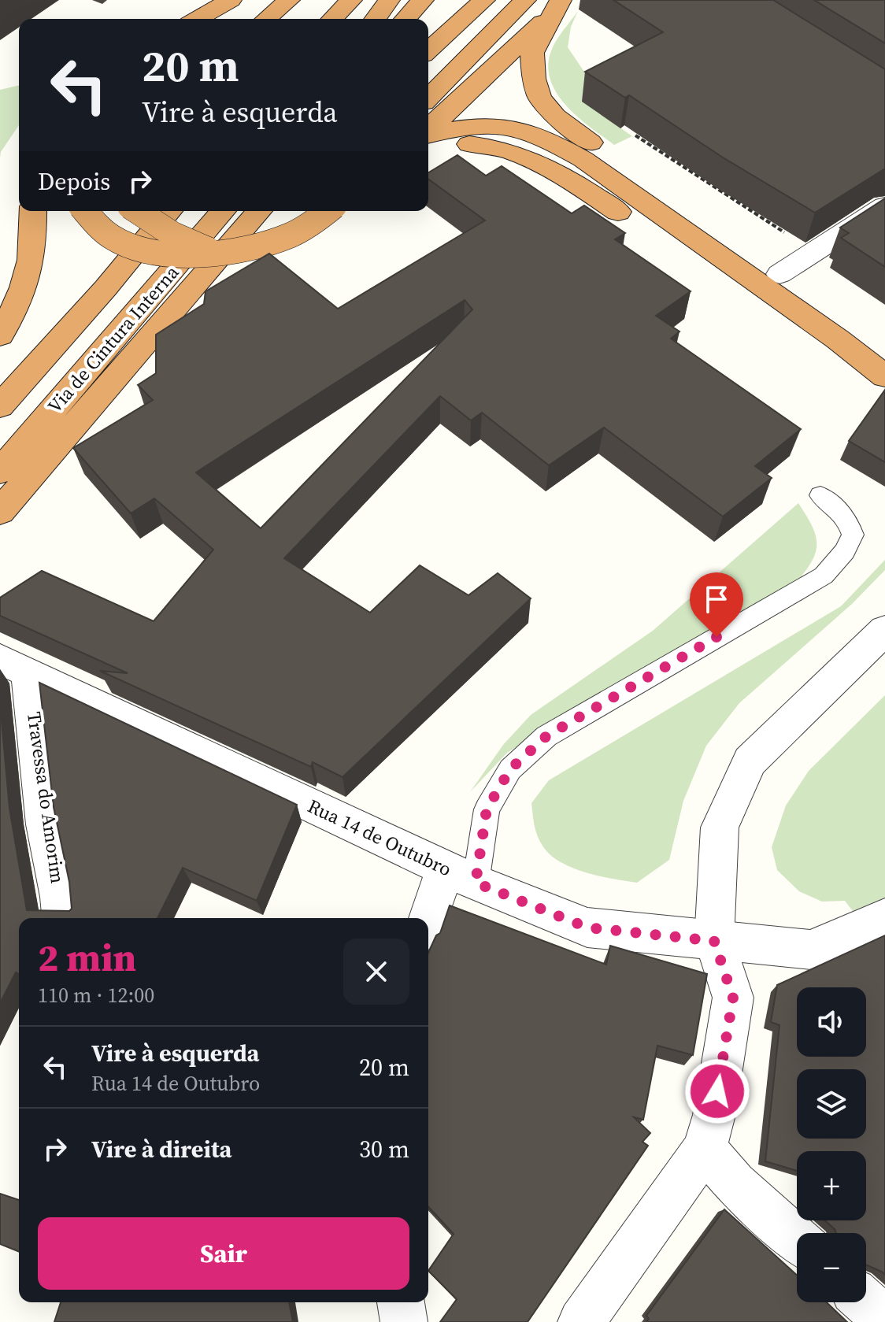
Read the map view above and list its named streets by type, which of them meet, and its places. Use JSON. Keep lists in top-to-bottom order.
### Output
{
  "streets": {
    "highway": ["Via de Cintura Interna"],
    "street": ["Travessa do Amorim", "Rua 14 de Outubro"]
  },
  "crossings": [
    ["Travessa do Amorim", "Rua 14 de Outubro"]
  ],
  "page": {
    "turn": ["20 m", "Vire à esquerda"],
    "then": "Depois",
    "heading": ["2 min", "110 m · 12:00"],
    "map_buttons": ["+", "−"],
    "list": [
      {
        "name": "Vire à esquerda",
        "note": "Rua 14 de Outubro",
        "value": "20 m"
      },
      {
        "name": "Vire à direita",
        "value": "30 m"
      }
    ],
    "buttons": "Sair"
  }
}
